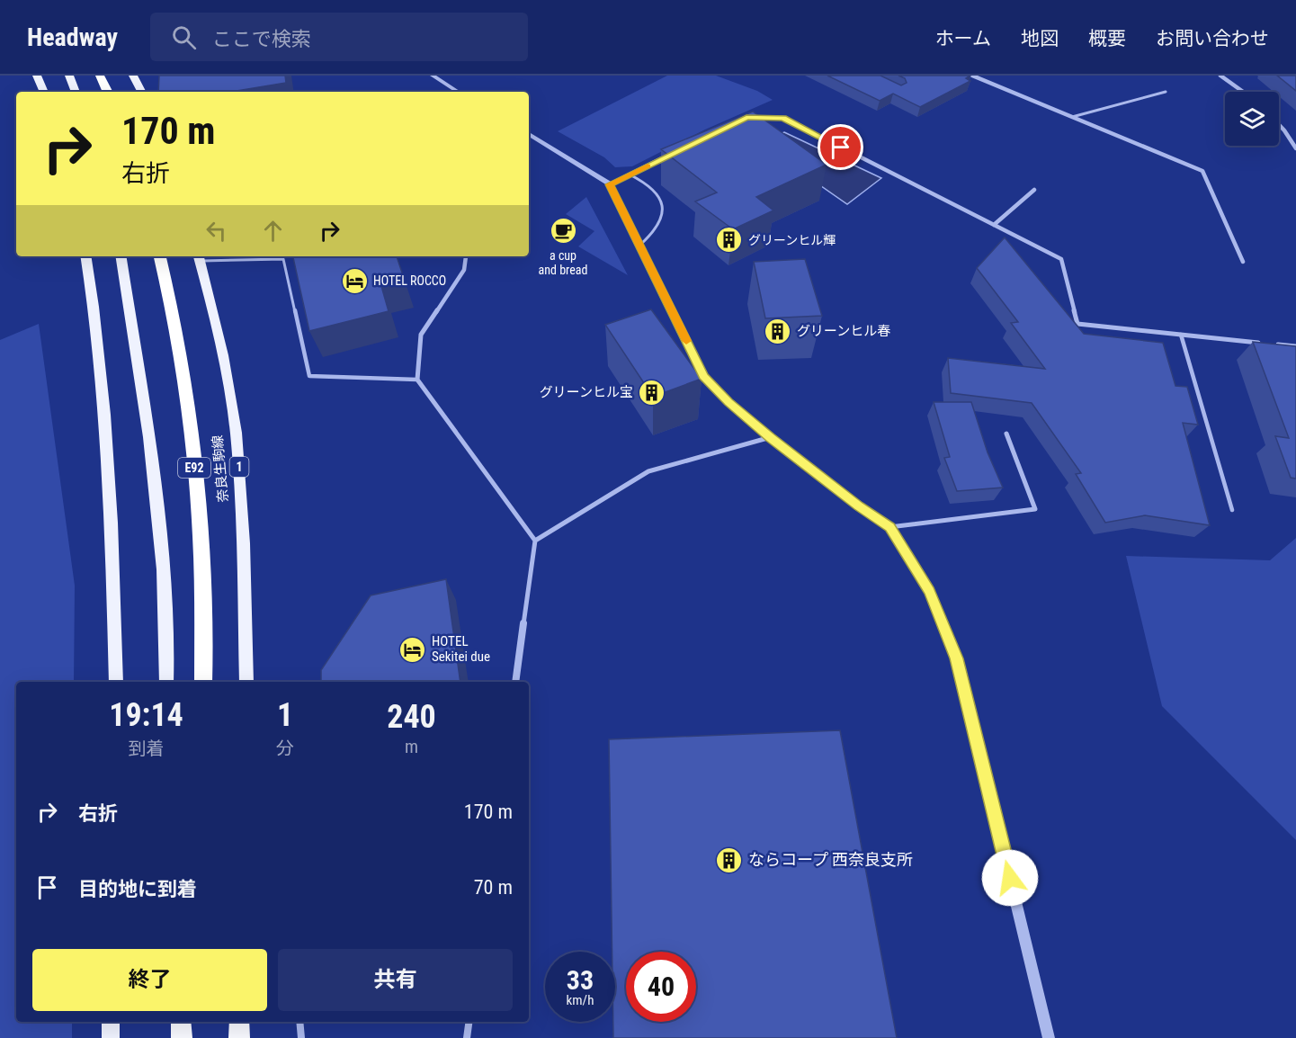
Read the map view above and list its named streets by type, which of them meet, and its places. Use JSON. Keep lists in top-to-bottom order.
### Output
{
  "streets": {
    "highway": ["E92"],
    "main road": ["1", "奈良生駒線"]
  },
  "places": {
    "cafe": ["a cup and bread"],
    "building": [
      "グリーンヒル輝",
      "グリーンヒル春",
      "グリーンヒル宝",
      "ならコープ 西奈良支所"
    ],
    "hotel": ["HOTEL ROCCO", "HOTEL Sekitei due"]
  },
  "page": {
    "header": "Headway",
    "search": "ここで検索",
    "nav": [
      "ホーム",
      "地図",
      "概要",
      "お問い合わせ"
    ],
    "turn": ["170 m", "右折"],
    "eta": [
      "19:14",
      "到着",
      "1",
      "分",
      "240",
      "m"
    ],
    "list": [
      {
        "name": "右折",
        "value": "170 m"
      },
      {
        "name": "目的地に到着",
        "value": "70 m"
      }
    ],
    "buttons": ["終了", "共有"],
    "speed": "33 km/h",
    "limit": "40"
  }
}
